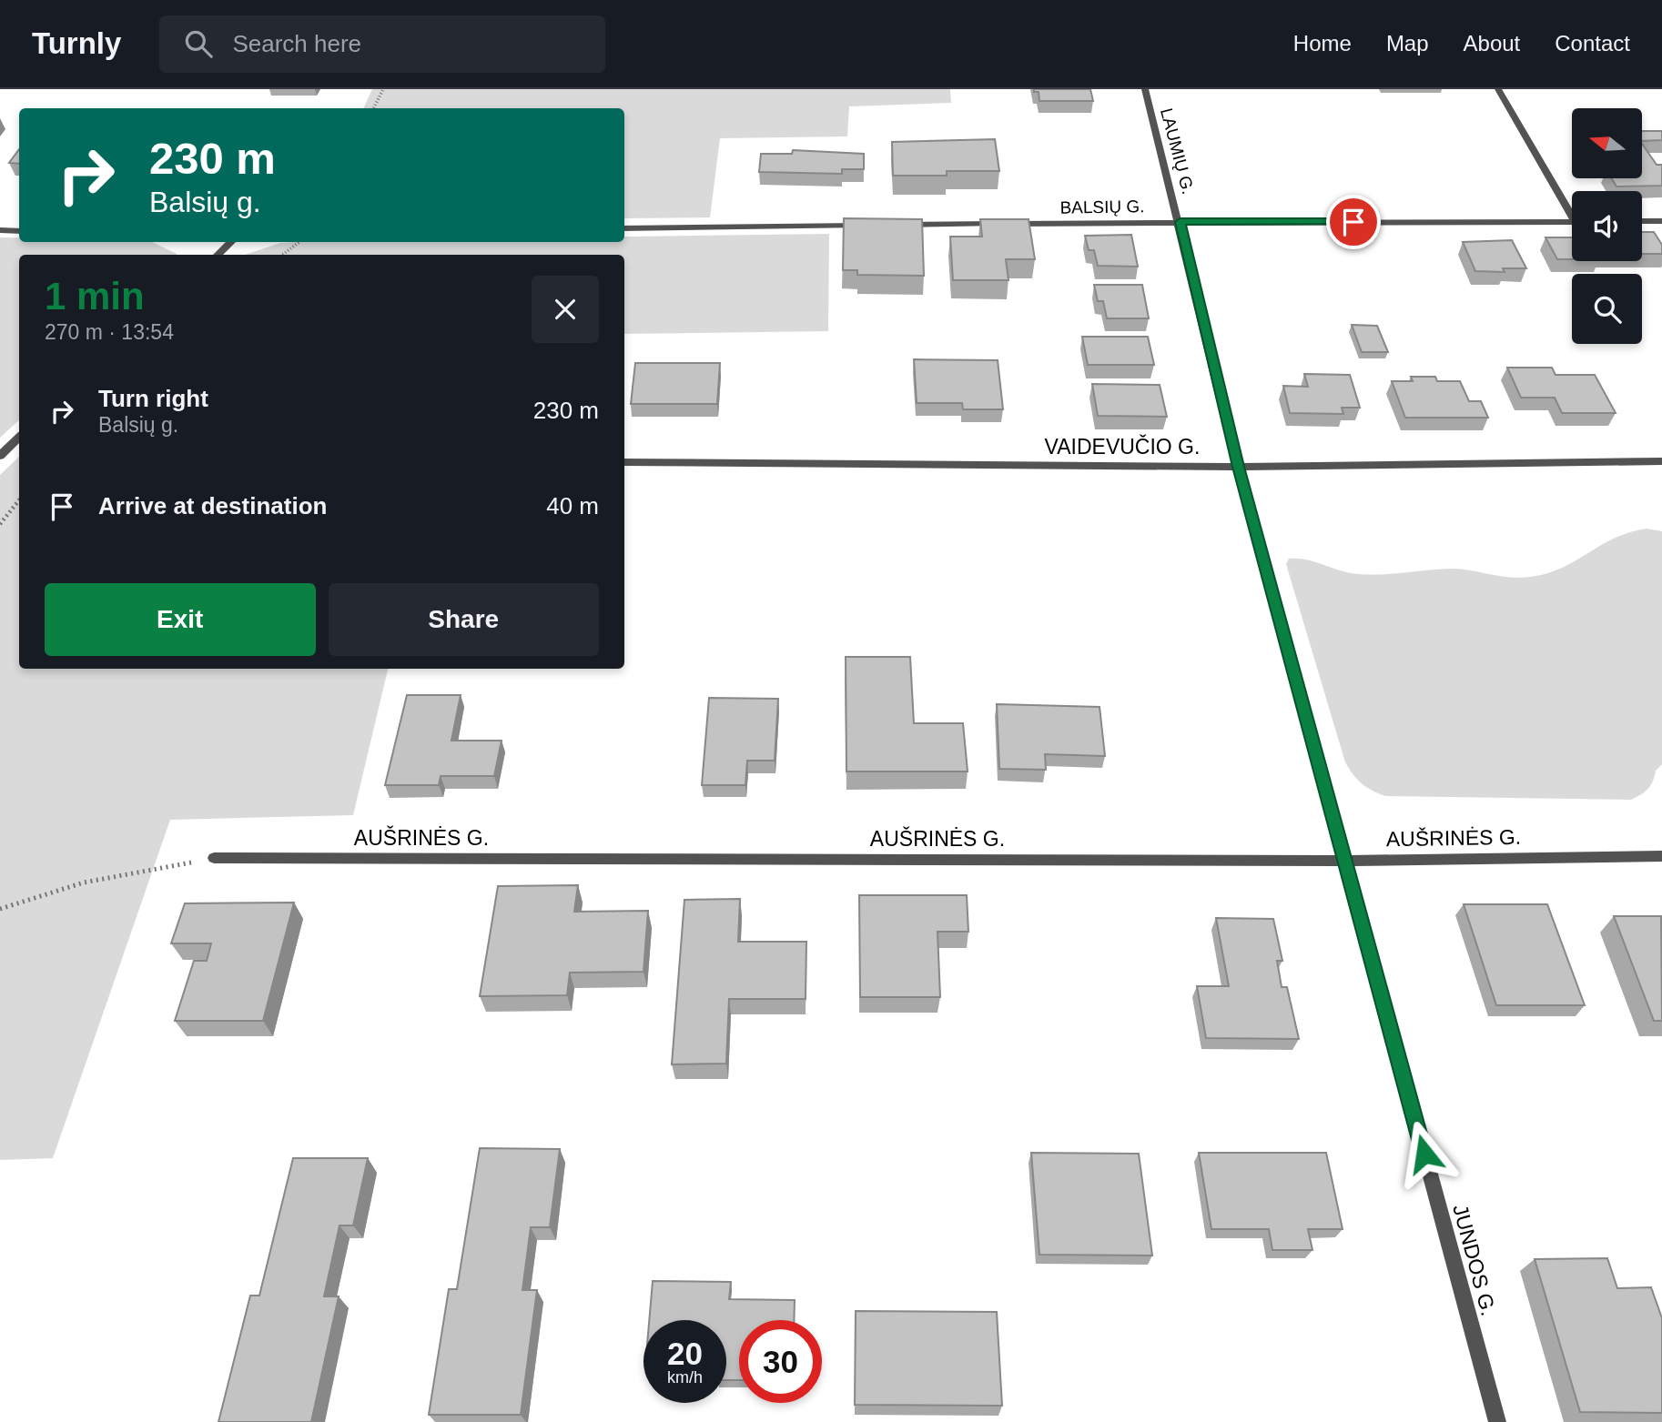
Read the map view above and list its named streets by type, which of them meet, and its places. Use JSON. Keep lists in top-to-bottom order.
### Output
{
  "streets": {
    "street": [
      "LAUMIŲ G.",
      "BALSIŲ G.",
      "VAIDEVUČIO G.",
      "AUŠRINĖS G.",
      "JUNDOS G."
    ]
  },
  "crossings": [
    ["LAUMIŲ G.", "BALSIŲ G."],
    ["LAUMIŲ G.", "JUNDOS G."],
    ["BALSIŲ G.", "JUNDOS G."],
    ["VAIDEVUČIO G.", "JUNDOS G."],
    ["AUŠRINĖS G.", "JUNDOS G."]
  ],
  "north": "left",
  "page": {
    "header": "Turnly",
    "search": "Search here",
    "nav": [
      "Home",
      "Map",
      "About",
      "Contact"
    ],
    "turn": ["230 m", "Balsių g."],
    "heading": ["1 min", "270 m · 13:54"],
    "list": [
      {
        "name": "Turn right",
        "note": "Balsių g.",
        "value": "230 m"
      },
      {
        "name": "Arrive at destination",
        "value": "40 m"
      }
    ],
    "buttons": ["Exit", "Share"],
    "speed": "20 km/h",
    "limit": "30"
  }
}
